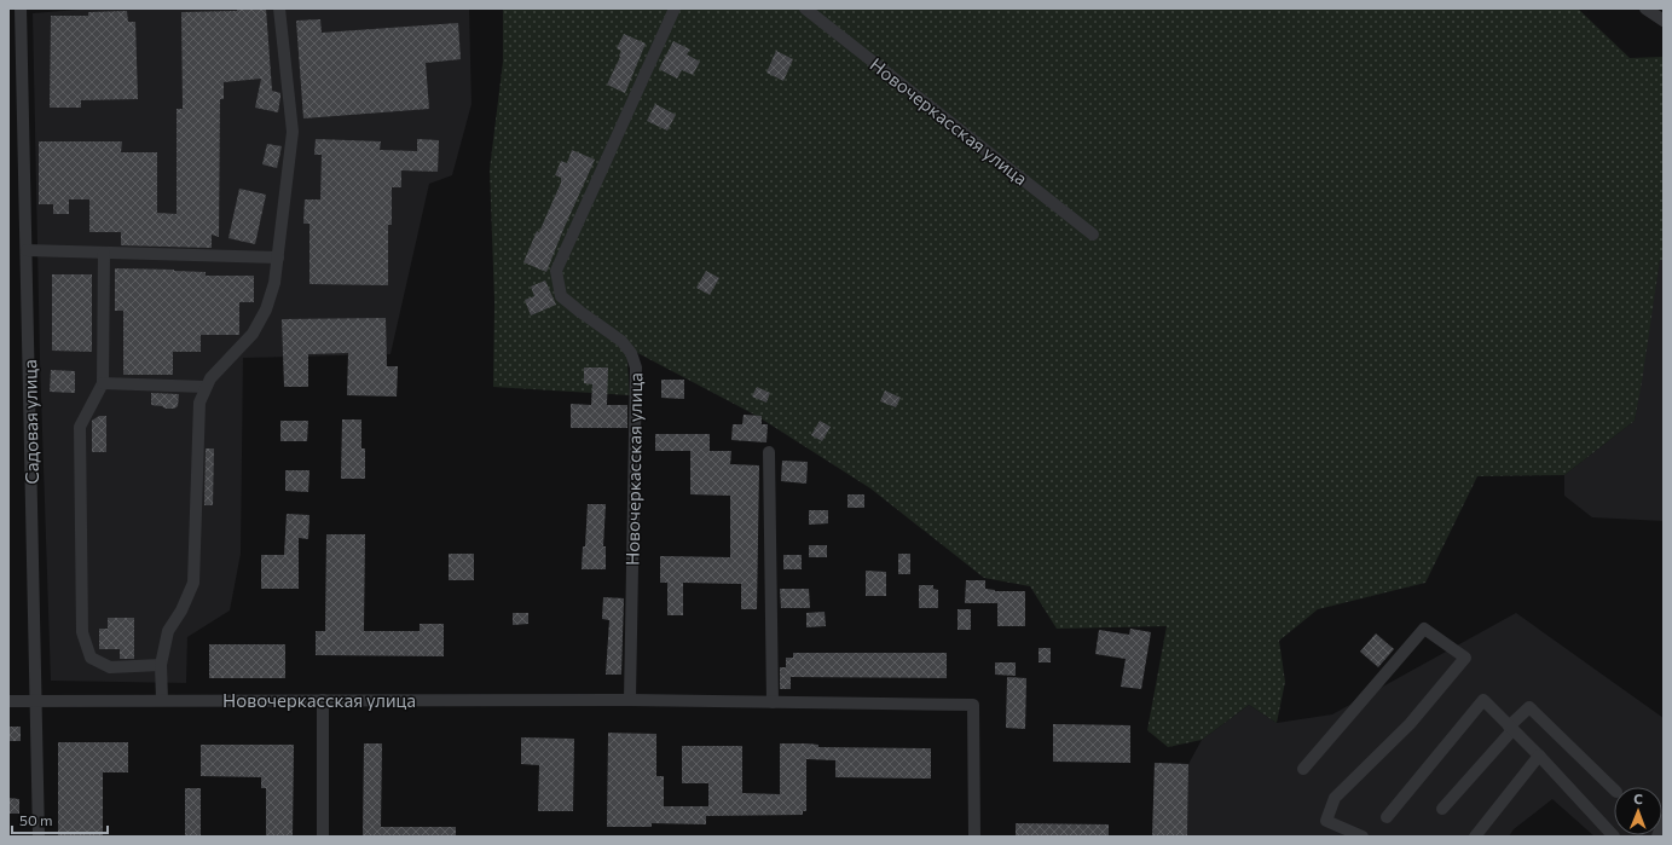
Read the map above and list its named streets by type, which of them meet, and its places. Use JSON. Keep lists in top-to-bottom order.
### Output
{
  "streets": {
    "street": ["Новочеркасская улица", "Садовая улица"]
  },
  "crossings": [
    ["Новочеркасская улица", "Садовая улица"]
  ],
  "scale_bar": "50 m",
  "north": "top"
}
